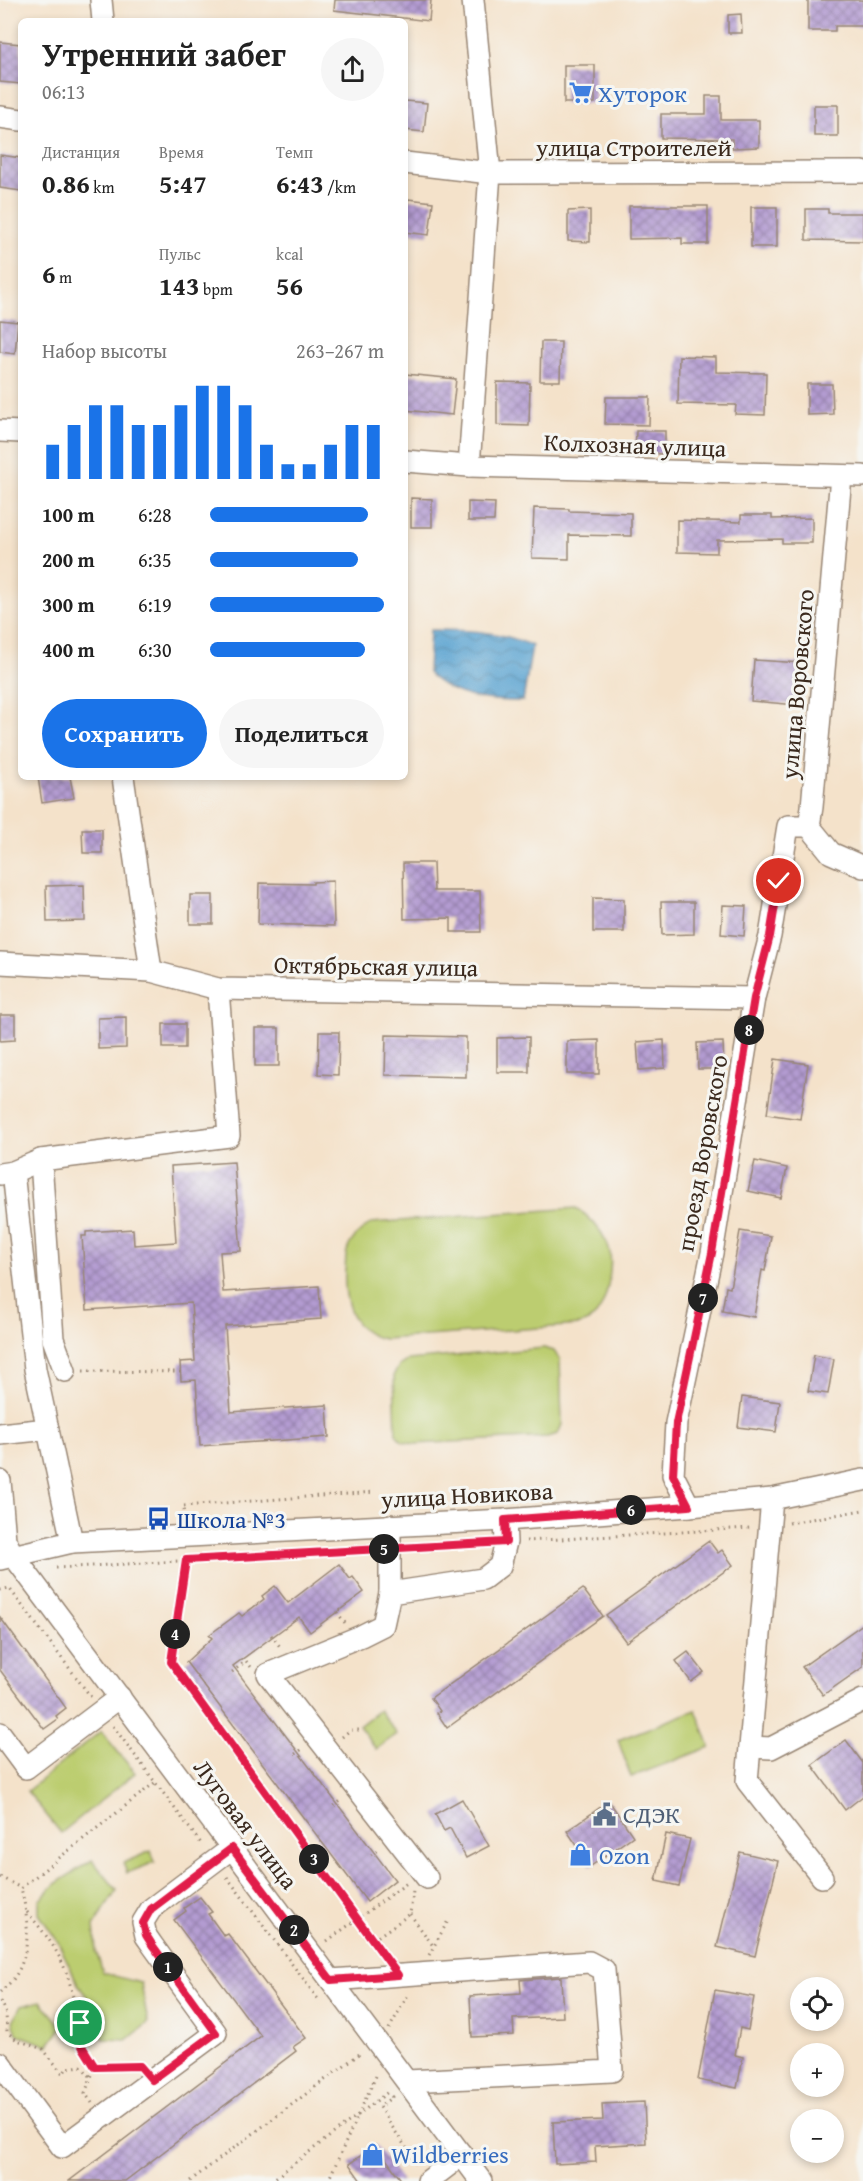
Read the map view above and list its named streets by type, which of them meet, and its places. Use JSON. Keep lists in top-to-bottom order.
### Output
{
  "streets": {
    "street": [
      "улица Строителей",
      "Колхозная улица",
      "улица Воровского",
      "Октябрьская улица",
      "проезд Воровского",
      "улица Новикова",
      "Луговая улица"
    ]
  },
  "crossings": [
    ["Колхозная улица", "улица Воровского"],
    ["улица Воровского", "проезд Воровского"],
    ["Октябрьская улица", "проезд Воровского"],
    ["проезд Воровского", "улица Новикова"],
    ["улица Новикова", "Луговая улица"]
  ],
  "places": {
    "supermarket": ["Хуторок"],
    "bus stop": ["Школа №3"],
    "public building": ["СДЭК"],
    "shop": ["Ozon", "Wildberries"]
  },
  "page": {
    "heading": ["Утренний забег", "06:13"],
    "stats": [
      ["Дистанция", "0.86 km"],
      ["Время", "5:47"],
      ["Темп", "6:43 /km"],
      ["6 m"],
      ["Пульс", "143 bpm"],
      ["kcal", "56"]
    ],
    "chart": ["Набор высоты", "263–267 m"],
    "list": [
      {
        "name": "100 m",
        "note": "6:28"
      },
      {
        "name": "200 m",
        "note": "6:35"
      },
      {
        "name": "300 m",
        "note": "6:19"
      },
      {
        "name": "400 m",
        "note": "6:30"
      }
    ],
    "buttons": ["Сохранить", "Поделиться"],
    "pins": [
      "8",
      "7",
      "6",
      "5",
      "4",
      "3",
      "2",
      "1"
    ],
    "map_buttons": ["+", "−"]
  }
}
